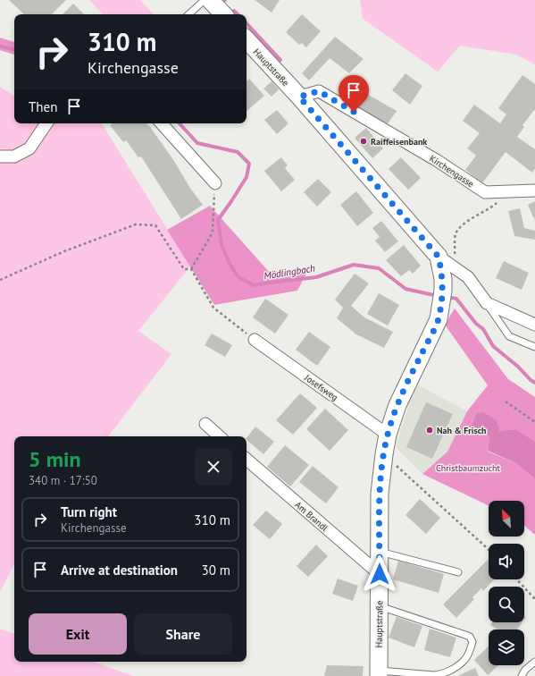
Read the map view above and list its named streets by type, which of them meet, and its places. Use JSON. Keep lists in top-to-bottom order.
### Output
{
  "streets": {
    "main road": ["Hauptstraße"],
    "street": ["Kirchengasse", "Josefsweg", "Am Brandl"]
  },
  "crossings": [
    ["Hauptstraße", "Kirchengasse"],
    ["Hauptstraße", "Josefsweg"],
    ["Hauptstraße", "Am Brandl"]
  ],
  "water": ["Mödlingbach"],
  "parks": ["Christbaumzucht"],
  "places": ["Raiffeisenbank", "Nah & Frisch"],
  "north": "top left",
  "page": {
    "turn": ["310 m", "Kirchengasse"],
    "then": "Then",
    "heading": ["5 min", "340 m · 17:50"],
    "list": [
      {
        "name": "Turn right",
        "note": "Kirchengasse",
        "value": "310 m"
      },
      {
        "name": "Arrive at destination",
        "value": "30 m"
      }
    ],
    "buttons": ["Exit", "Share"]
  }
}
